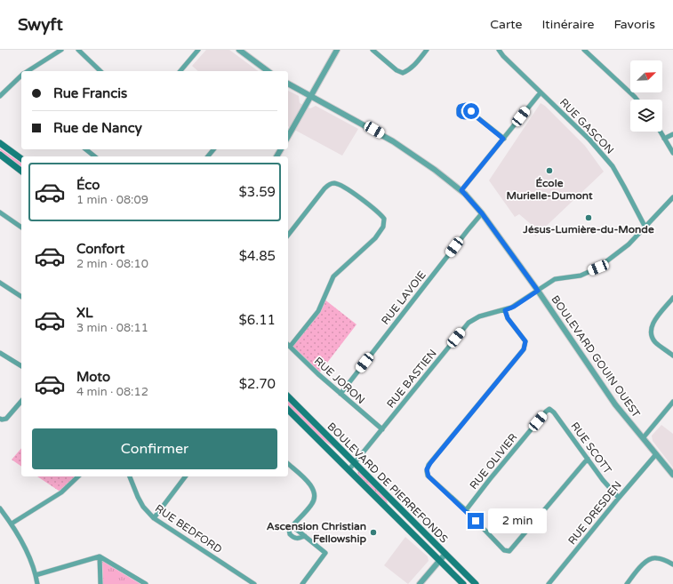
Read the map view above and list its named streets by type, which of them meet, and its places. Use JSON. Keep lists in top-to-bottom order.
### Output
{
  "streets": {
    "main road": ["BOULEVARD DE PIERREFONDS"],
    "street": [
      "RUE GASCON",
      "RUE LAVOIE",
      "BOULEVARD GOUIN OUEST",
      "RUE BASTIEN",
      "RUE JORON",
      "RUE SCOTT",
      "RUE OLIVIER",
      "RUE DRESDEN",
      "RUE BEDFORD"
    ]
  },
  "crossings": [
    ["RUE GASCON", "RUE BASTIEN"],
    ["RUE LAVOIE", "BOULEVARD GOUIN OUEST"],
    ["RUE LAVOIE", "RUE JORON"],
    ["BOULEVARD GOUIN OUEST", "RUE BASTIEN"],
    ["BOULEVARD GOUIN OUEST", "RUE DRESDEN"],
    ["RUE BASTIEN", "RUE JORON"],
    ["RUE BASTIEN", "BOULEVARD DE PIERREFONDS"],
    ["RUE SCOTT", "RUE OLIVIER"],
    ["RUE SCOTT", "RUE DRESDEN"]
  ],
  "places": ["École Murielle-Dumont", "Jésus-Lumière-du-Monde", "Ascension Christian Fellowship"],
  "north": "top right",
  "page": {
    "header": "Swyft",
    "nav": ["Carte", "Itinéraire", "Favoris"],
    "banner": ["Rue Francis", "Rue de Nancy"],
    "list": [
      {
        "name": "Éco",
        "note": "1 min · 08:09",
        "value": "$3.59"
      },
      {
        "name": "Confort",
        "note": "2 min · 08:10",
        "value": "$4.85"
      },
      {
        "name": "XL",
        "note": "3 min · 08:11",
        "value": "$6.11"
      },
      {
        "name": "Moto",
        "note": "4 min · 08:12",
        "value": "$2.70"
      }
    ],
    "buttons": "Confirmer",
    "bubble": "2 min"
  }
}
